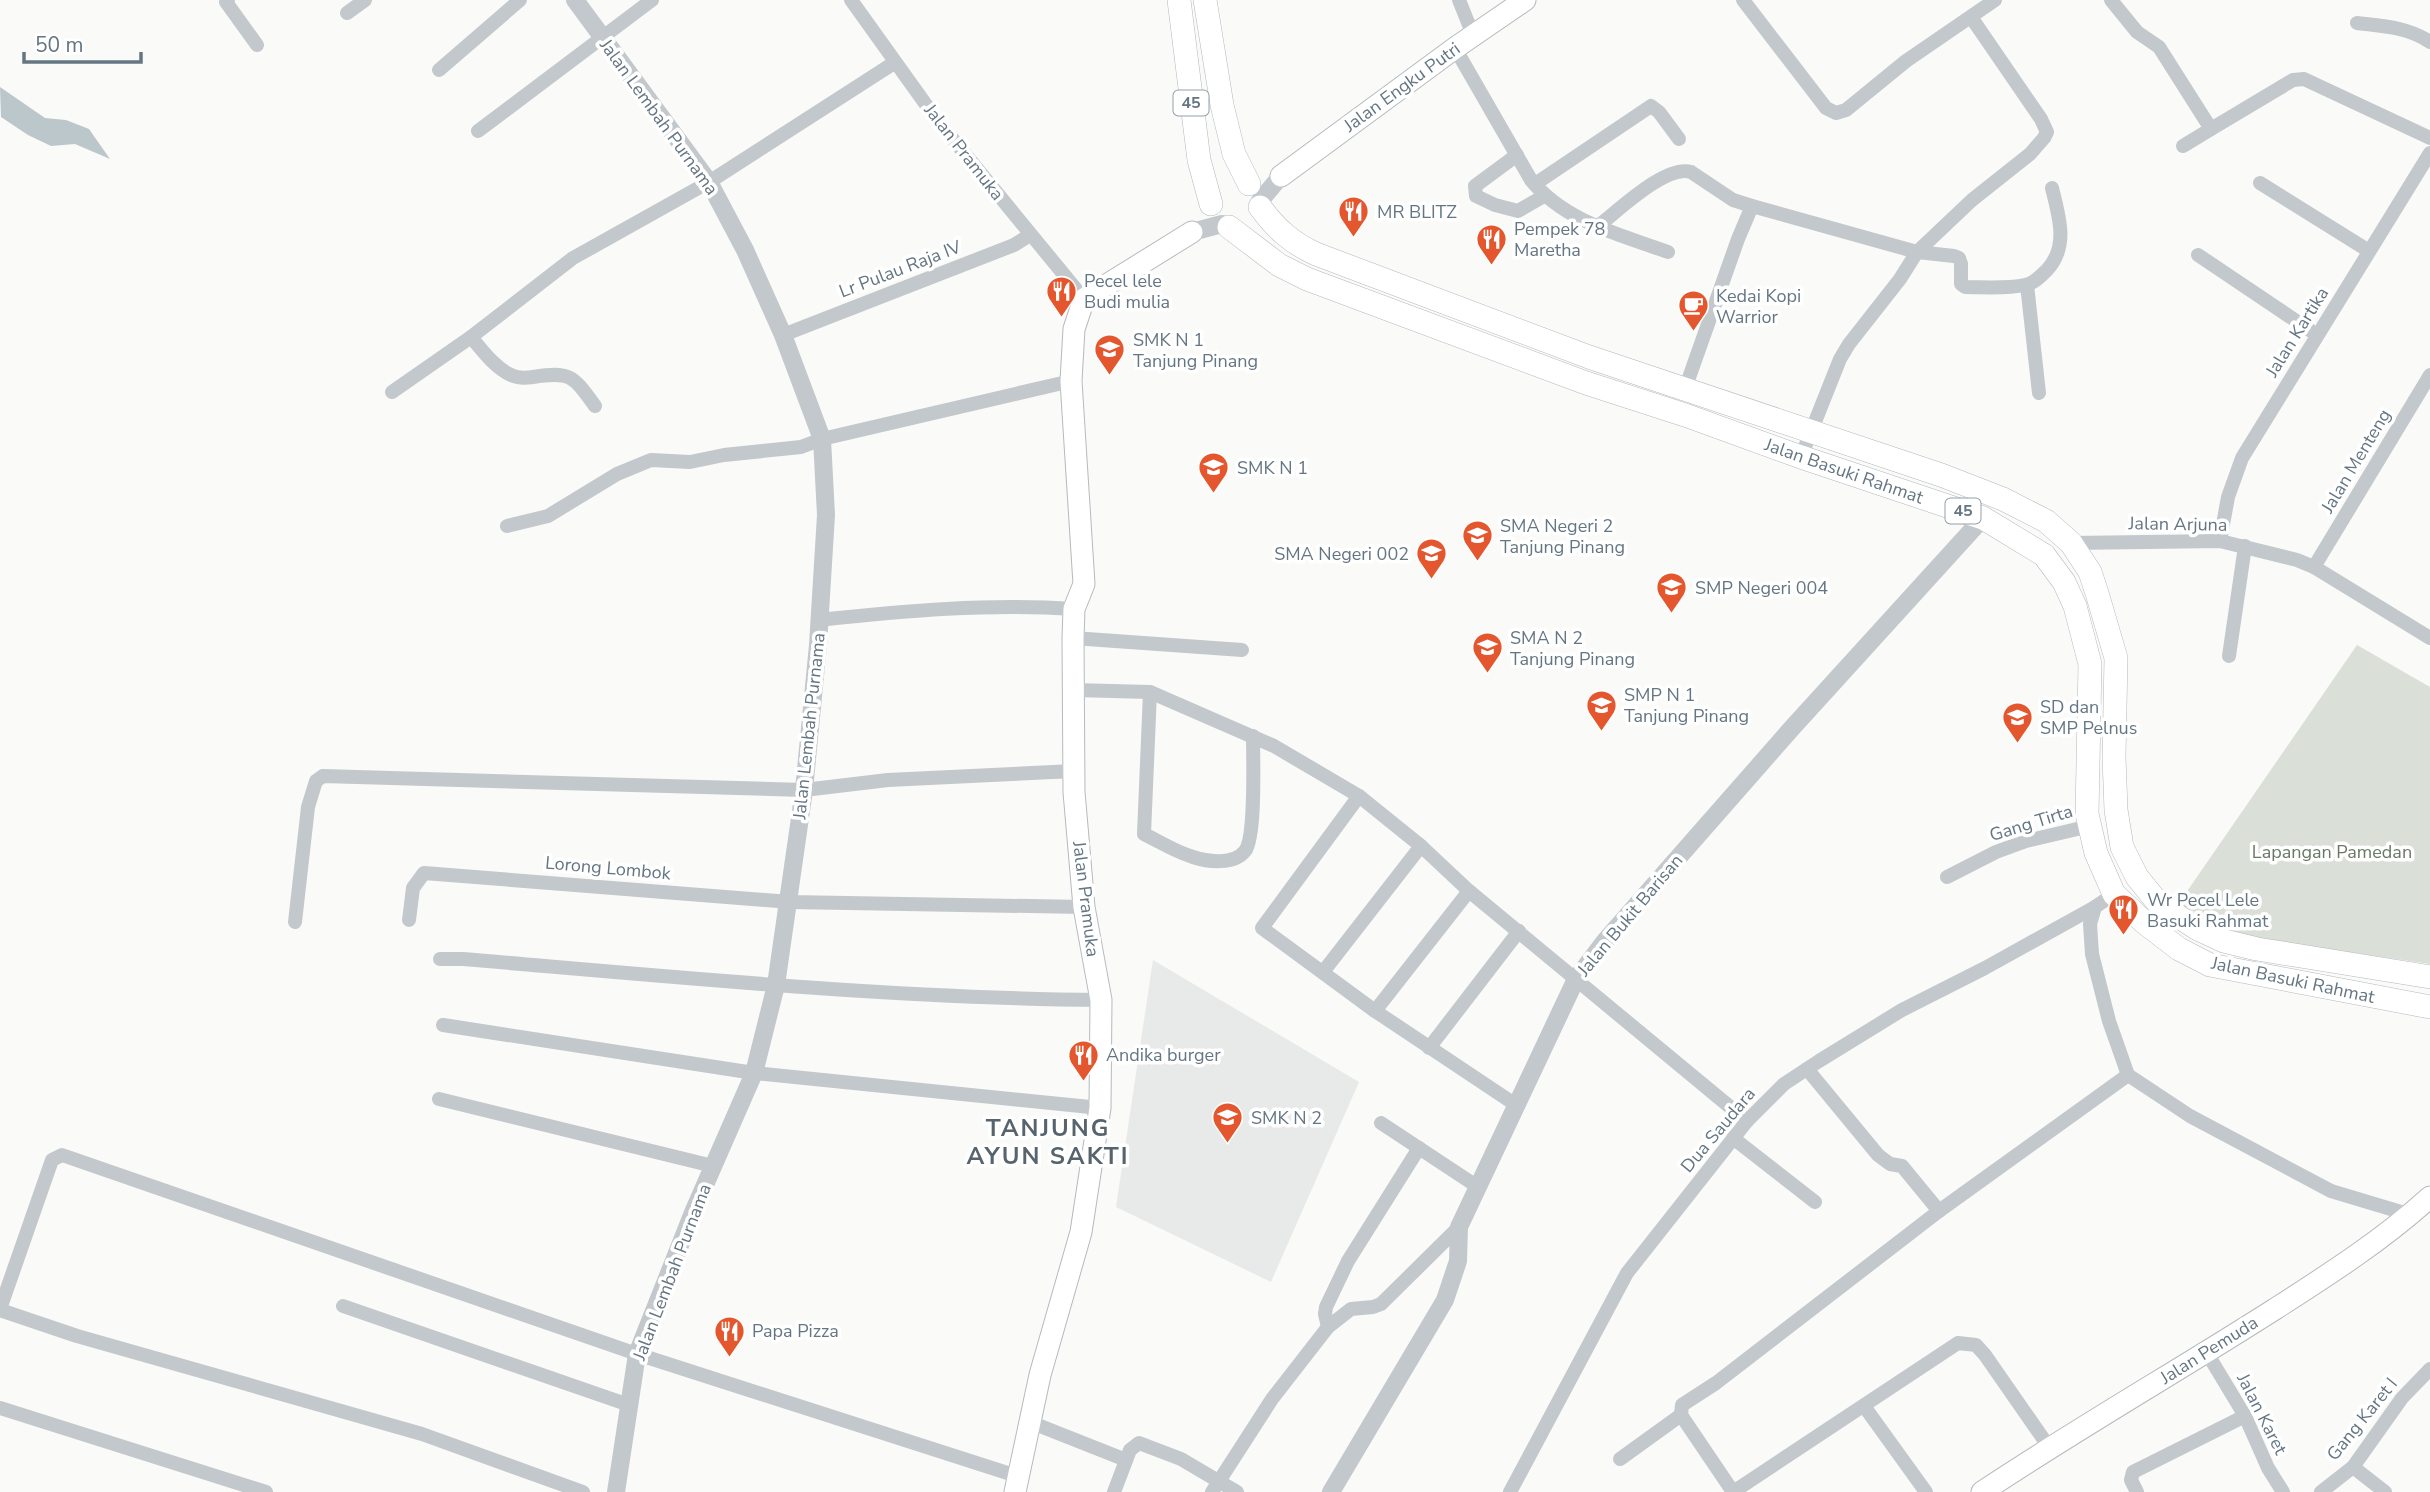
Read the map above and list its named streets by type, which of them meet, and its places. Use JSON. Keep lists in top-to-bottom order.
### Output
{
  "streets": {
    "highway": ["45", "Jalan Basuki Rahmat"],
    "main road": ["Jalan Engku Putri", "Jalan Pramuka", "Jalan Pemuda"],
    "street": [
      "Jalan Lembah Purnama",
      "Lr Pulau Raja IV",
      "Jalan Kartika",
      "Jalan Menteng",
      "Jalan Arjuna",
      "Gang Tirta",
      "Lorong Lombok",
      "Jalan Bukit Barisan",
      "Dua Saudara",
      "Jalan Karet",
      "Gang Karet I"
    ]
  },
  "crossings": [
    ["45", "Jalan Basuki Rahmat"],
    ["Jalan Lembah Purnama", "Lr Pulau Raja IV"],
    ["Jalan Lembah Purnama", "Lorong Lombok"],
    ["Jalan Pramuka", "Lr Pulau Raja IV"],
    ["Jalan Pramuka", "Lorong Lombok"],
    ["Jalan Kartika", "Jalan Arjuna"],
    ["Jalan Menteng", "Jalan Arjuna"],
    ["Jalan Basuki Rahmat", "Jalan Arjuna"],
    ["Jalan Basuki Rahmat", "Gang Tirta"],
    ["Jalan Basuki Rahmat", "Jalan Bukit Barisan"],
    ["Jalan Basuki Rahmat", "Dua Saudara"],
    ["Jalan Pemuda", "Jalan Karet"]
  ],
  "districts": ["TANJUNG AYUN SAKTI"],
  "parks": ["Lapangan Pamedan"],
  "places": {
    "restaurant": [
      "MR BLITZ",
      "Pempek 78 Maretha",
      "Pecel lele Budi mulia",
      "Wr Pecel Lele Basuki Rahmat",
      "Andika burger",
      "Papa Pizza"
    ],
    "cafe": ["Kedai Kopi Warrior"],
    "school or university": [
      "SMK N 1 Tanjung Pinang",
      "SMK N 1",
      "SMA Negeri 2 Tanjung Pinang",
      "SMA Negeri 002",
      "SMP Negeri 004",
      "SMA N 2 Tanjung Pinang",
      "SMP N 1 Tanjung Pinang",
      "SD dan SMP Pelnus",
      "SMK N 2"
    ]
  },
  "scale_bar": "50 m"
}
